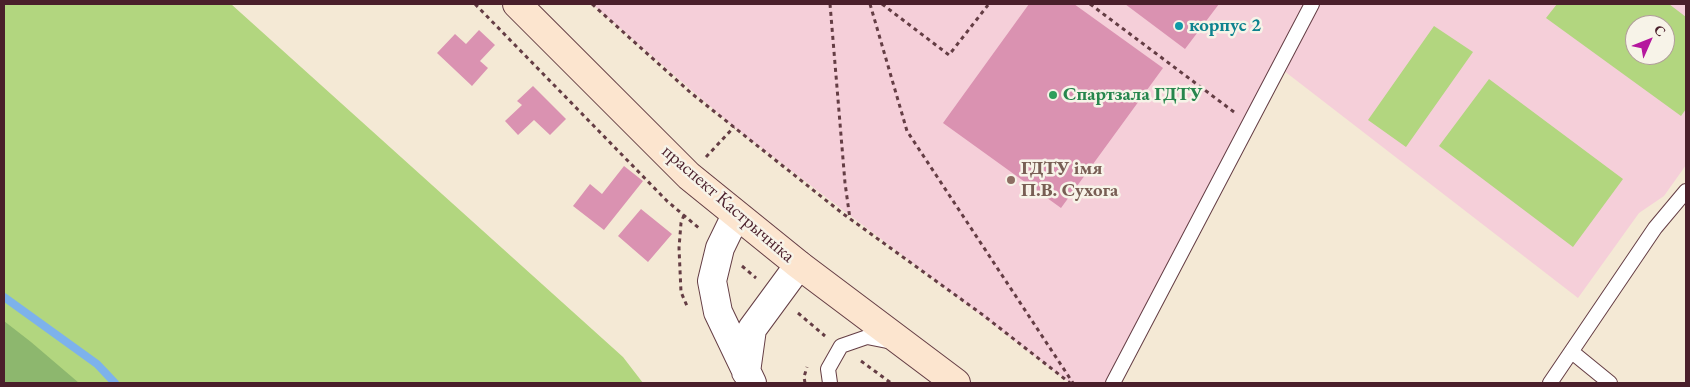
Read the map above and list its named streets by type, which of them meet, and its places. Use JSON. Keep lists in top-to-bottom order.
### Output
{
  "streets": {
    "main road": ["праспект Кастрычніка"]
  },
  "places": ["корпус 2", "Спартзала ГДТУ", "ГДТУ імя П.В. Сухога"],
  "north": "top right"
}
